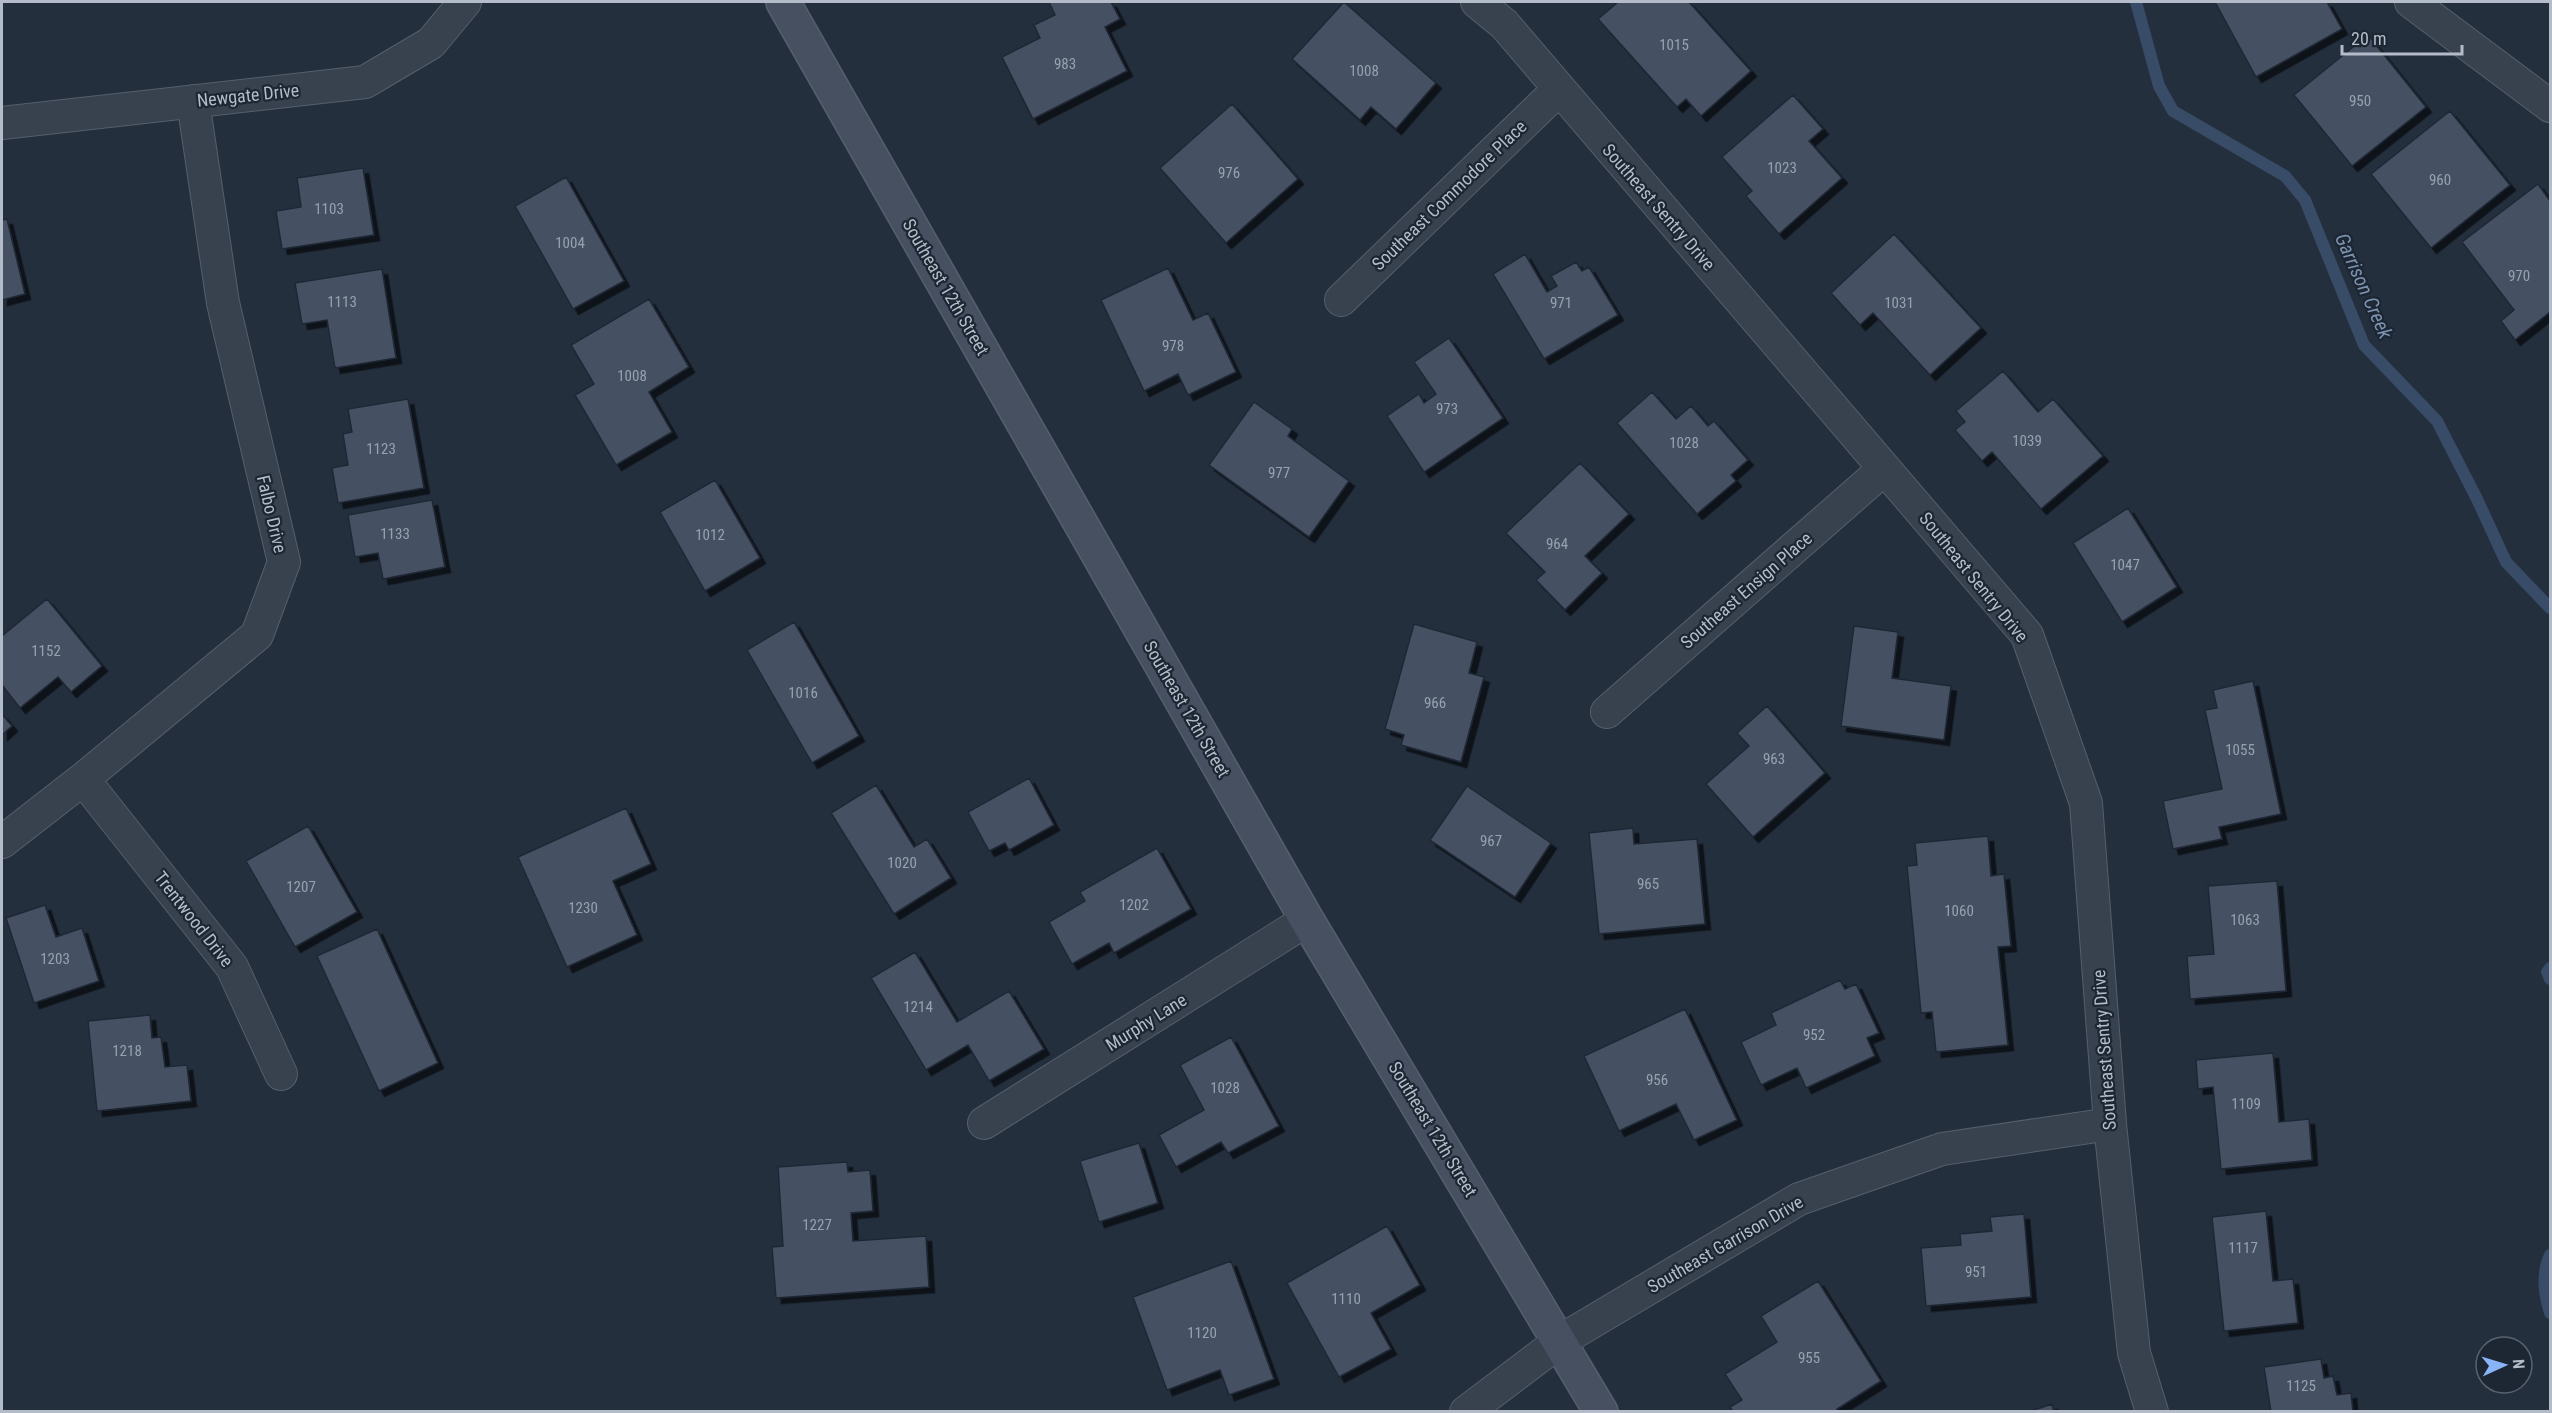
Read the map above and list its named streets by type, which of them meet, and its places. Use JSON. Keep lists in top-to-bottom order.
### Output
{
  "streets": {
    "main road": ["Southeast 12th Street"],
    "street": [
      "Newgate Drive",
      "Southeast Commodore Place",
      "Southeast Sentry Drive",
      "Falbo Drive",
      "Southeast Ensign Place",
      "Trentwood Drive",
      "Murphy Lane",
      "Southeast Garrison Drive"
    ]
  },
  "crossings": [
    ["Newgate Drive", "Falbo Drive"],
    ["Southeast Commodore Place", "Southeast Sentry Drive"],
    ["Southeast Sentry Drive", "Southeast Ensign Place"],
    ["Southeast Sentry Drive", "Southeast Garrison Drive"],
    ["Southeast 12th Street", "Murphy Lane"],
    ["Southeast 12th Street", "Southeast Garrison Drive"],
    ["Falbo Drive", "Trentwood Drive"]
  ],
  "water": ["Garrison Creek"],
  "house_numbers": [
    "1015",
    "983",
    "1008",
    "950",
    "1023",
    "976",
    "960",
    "1103",
    "1004",
    "970",
    "1113",
    "971",
    "1031",
    "978",
    "1008",
    "973",
    "1039",
    "1028",
    "1123",
    "977",
    "1133",
    "1012",
    "964",
    "1047",
    "1152",
    "1016",
    "966",
    "1055",
    "963",
    "967",
    "1020",
    "965",
    "1207",
    "1202",
    "1230",
    "1060",
    "1063",
    "1203",
    "1214",
    "952",
    "1218",
    "956",
    "1028",
    "1109",
    "1227",
    "1117",
    "951",
    "1110",
    "1120",
    "955",
    "1125"
  ],
  "scale_bar": "20 m",
  "north": "right"
}
